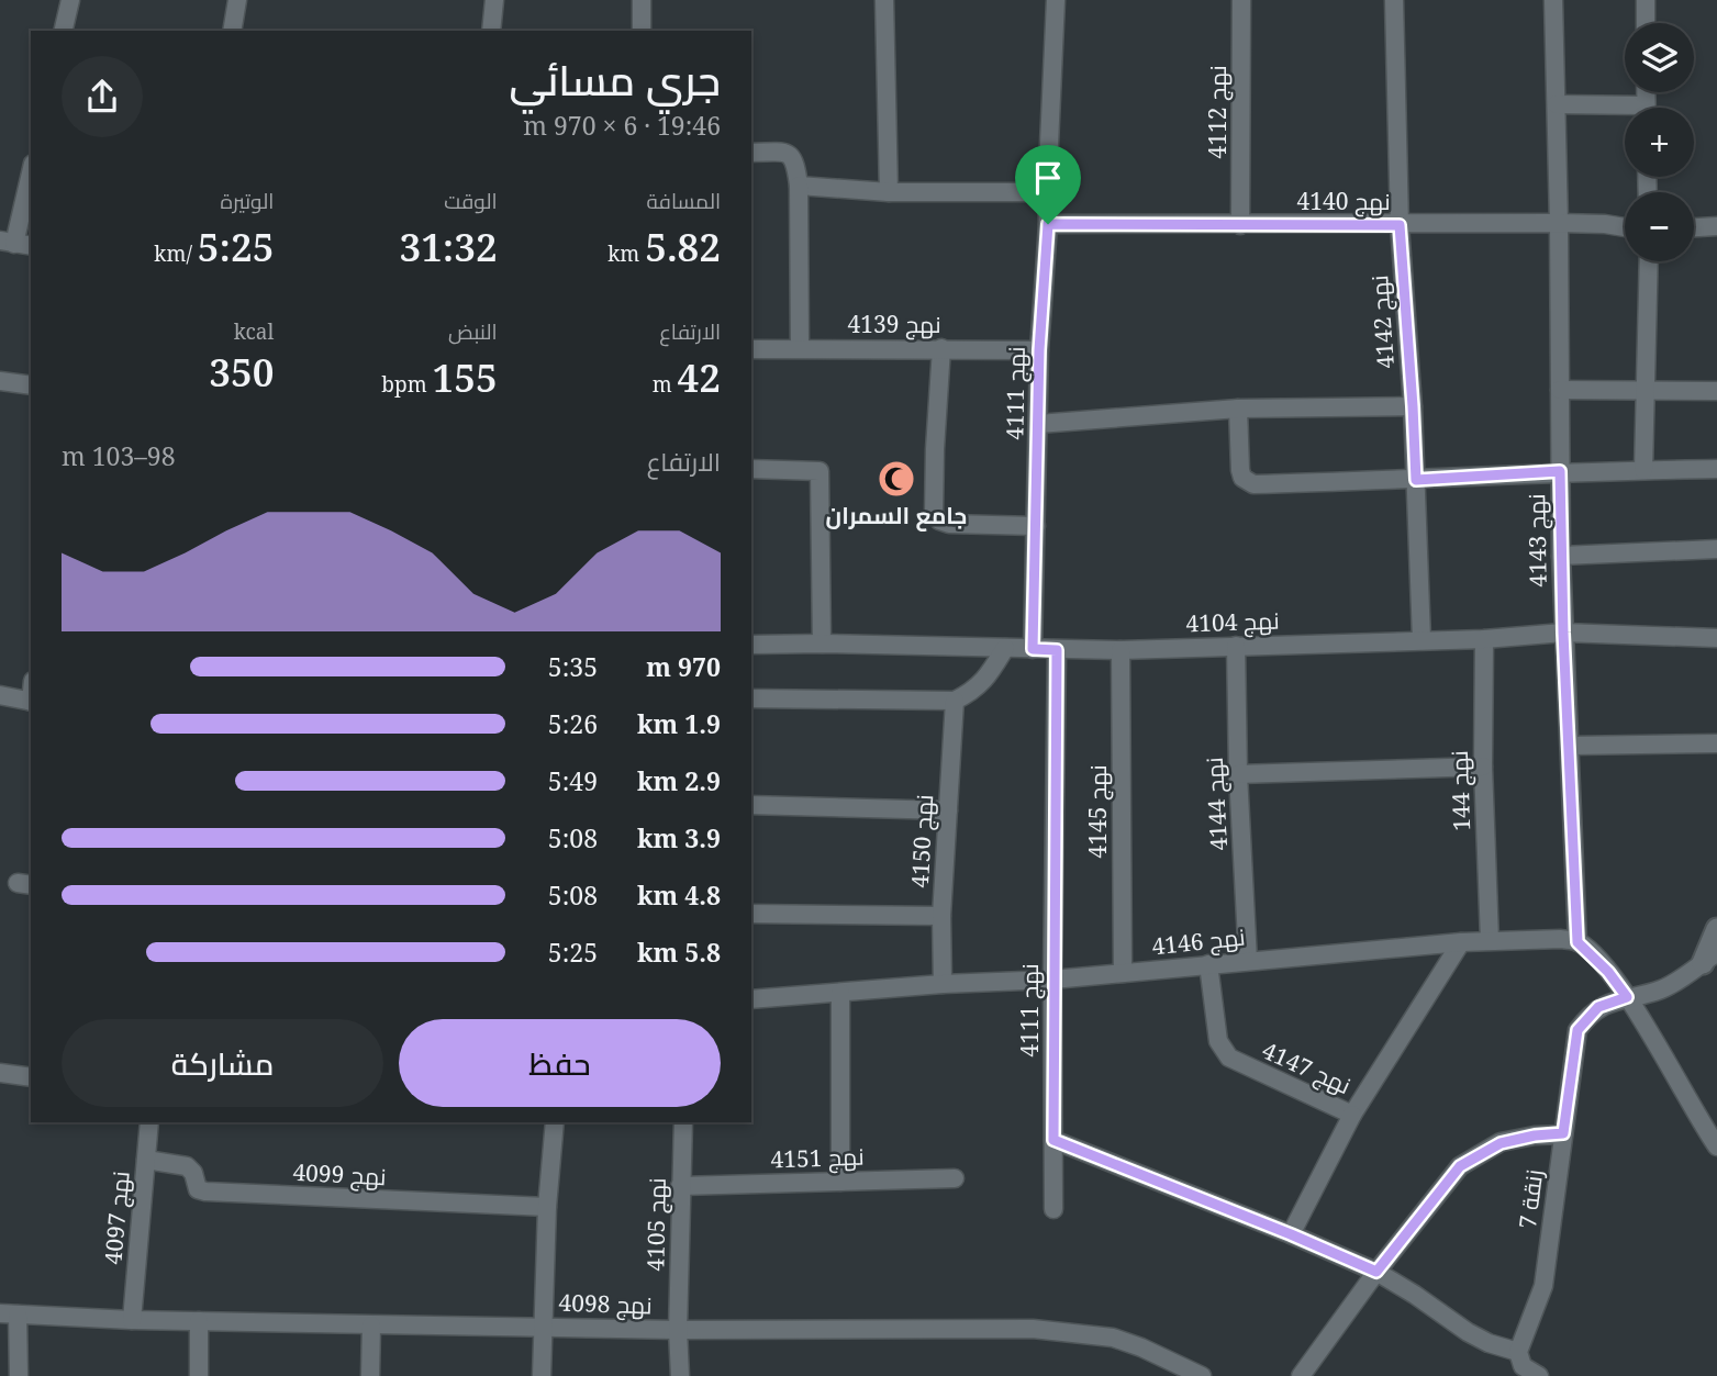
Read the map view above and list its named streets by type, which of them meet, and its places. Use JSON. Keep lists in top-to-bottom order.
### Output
{
  "streets": {
    "street": [
      "نهج 4112",
      "نهج 4140",
      "نهج 4142",
      "نهج 4139",
      "نهج 4111",
      "نهج 4143",
      "نهج 4104",
      "نهج 144",
      "نهج 4144",
      "نهج 4145",
      "نهج 4150",
      "نهج 4146",
      "نهج 4147",
      "نهج 4151",
      "نهج 4099",
      "زنقة 7",
      "نهج 4097",
      "نهج 4105",
      "نهج 4098"
    ]
  },
  "crossings": [
    ["نهج 4112", "نهج 4140"],
    ["نهج 4140", "نهج 4142"],
    ["نهج 4140", "نهج 4111"],
    ["نهج 4140", "نهج 4143"],
    ["نهج 4142", "نهج 4104"],
    ["نهج 4139", "نهج 4111"],
    ["نهج 4111", "نهج 4104"],
    ["نهج 4111", "نهج 4146"],
    ["نهج 4143", "نهج 4104"],
    ["نهج 4143", "نهج 4146"],
    ["نهج 4104", "نهج 144"],
    ["نهج 4104", "نهج 4144"],
    ["نهج 4104", "نهج 4145"],
    ["نهج 144", "نهج 4146"],
    ["نهج 4144", "نهج 4146"],
    ["نهج 4145", "نهج 4146"],
    ["نهج 4150", "نهج 4146"],
    ["نهج 4146", "نهج 4147"],
    ["نهج 4151", "نهج 4105"],
    ["نهج 4099", "نهج 4097"],
    ["نهج 4097", "نهج 4098"],
    ["نهج 4105", "نهج 4098"]
  ],
  "places": {
    "mosque": ["جامع السمران"]
  },
  "page": {
    "map_buttons": ["+", "−"],
    "heading": ["جري مسائي", "19:46 · 6 × 970 m"],
    "stats": [
      ["المسافة", "5.82 km"],
      ["الوقت", "31:32"],
      ["الوتيرة", "5:25 /km"],
      ["الارتفاع", "42 m"],
      ["النبض", "155 bpm"],
      ["kcal", "350"]
    ],
    "chart": ["الارتفاع", "98–103 m"],
    "list": [
      {
        "name": "970 m",
        "note": "5:35"
      },
      {
        "name": "1.9 km",
        "note": "5:26"
      },
      {
        "name": "2.9 km",
        "note": "5:49"
      },
      {
        "name": "3.9 km",
        "note": "5:08"
      },
      {
        "name": "4.8 km",
        "note": "5:08"
      },
      {
        "name": "5.8 km",
        "note": "5:25"
      }
    ],
    "buttons": ["حفظ", "مشاركة"]
  }
}
